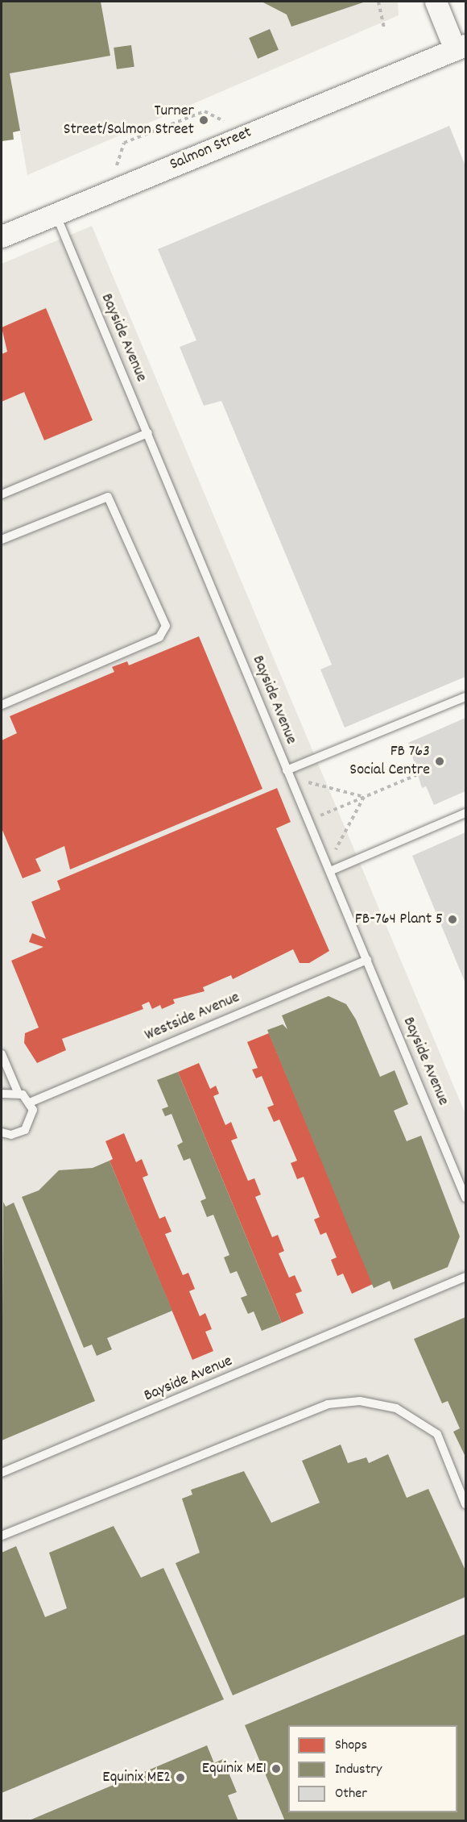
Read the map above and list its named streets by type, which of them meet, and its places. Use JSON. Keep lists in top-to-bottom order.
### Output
{
  "streets": {
    "street": ["Salmon Street"],
    "lane": ["Bayside Avenue", "Westside Avenue"]
  },
  "crossings": [
    ["Salmon Street", "Bayside Avenue"],
    ["Bayside Avenue", "Westside Avenue"]
  ],
  "places": [
    "Turner Street/Salmon Street",
    "FB 763 Social Centre",
    "FB-764 Plant 5",
    "Equinix ME1",
    "Equinix ME2"
  ],
  "legend": ["Shops", "Industry", "Other"]
}
